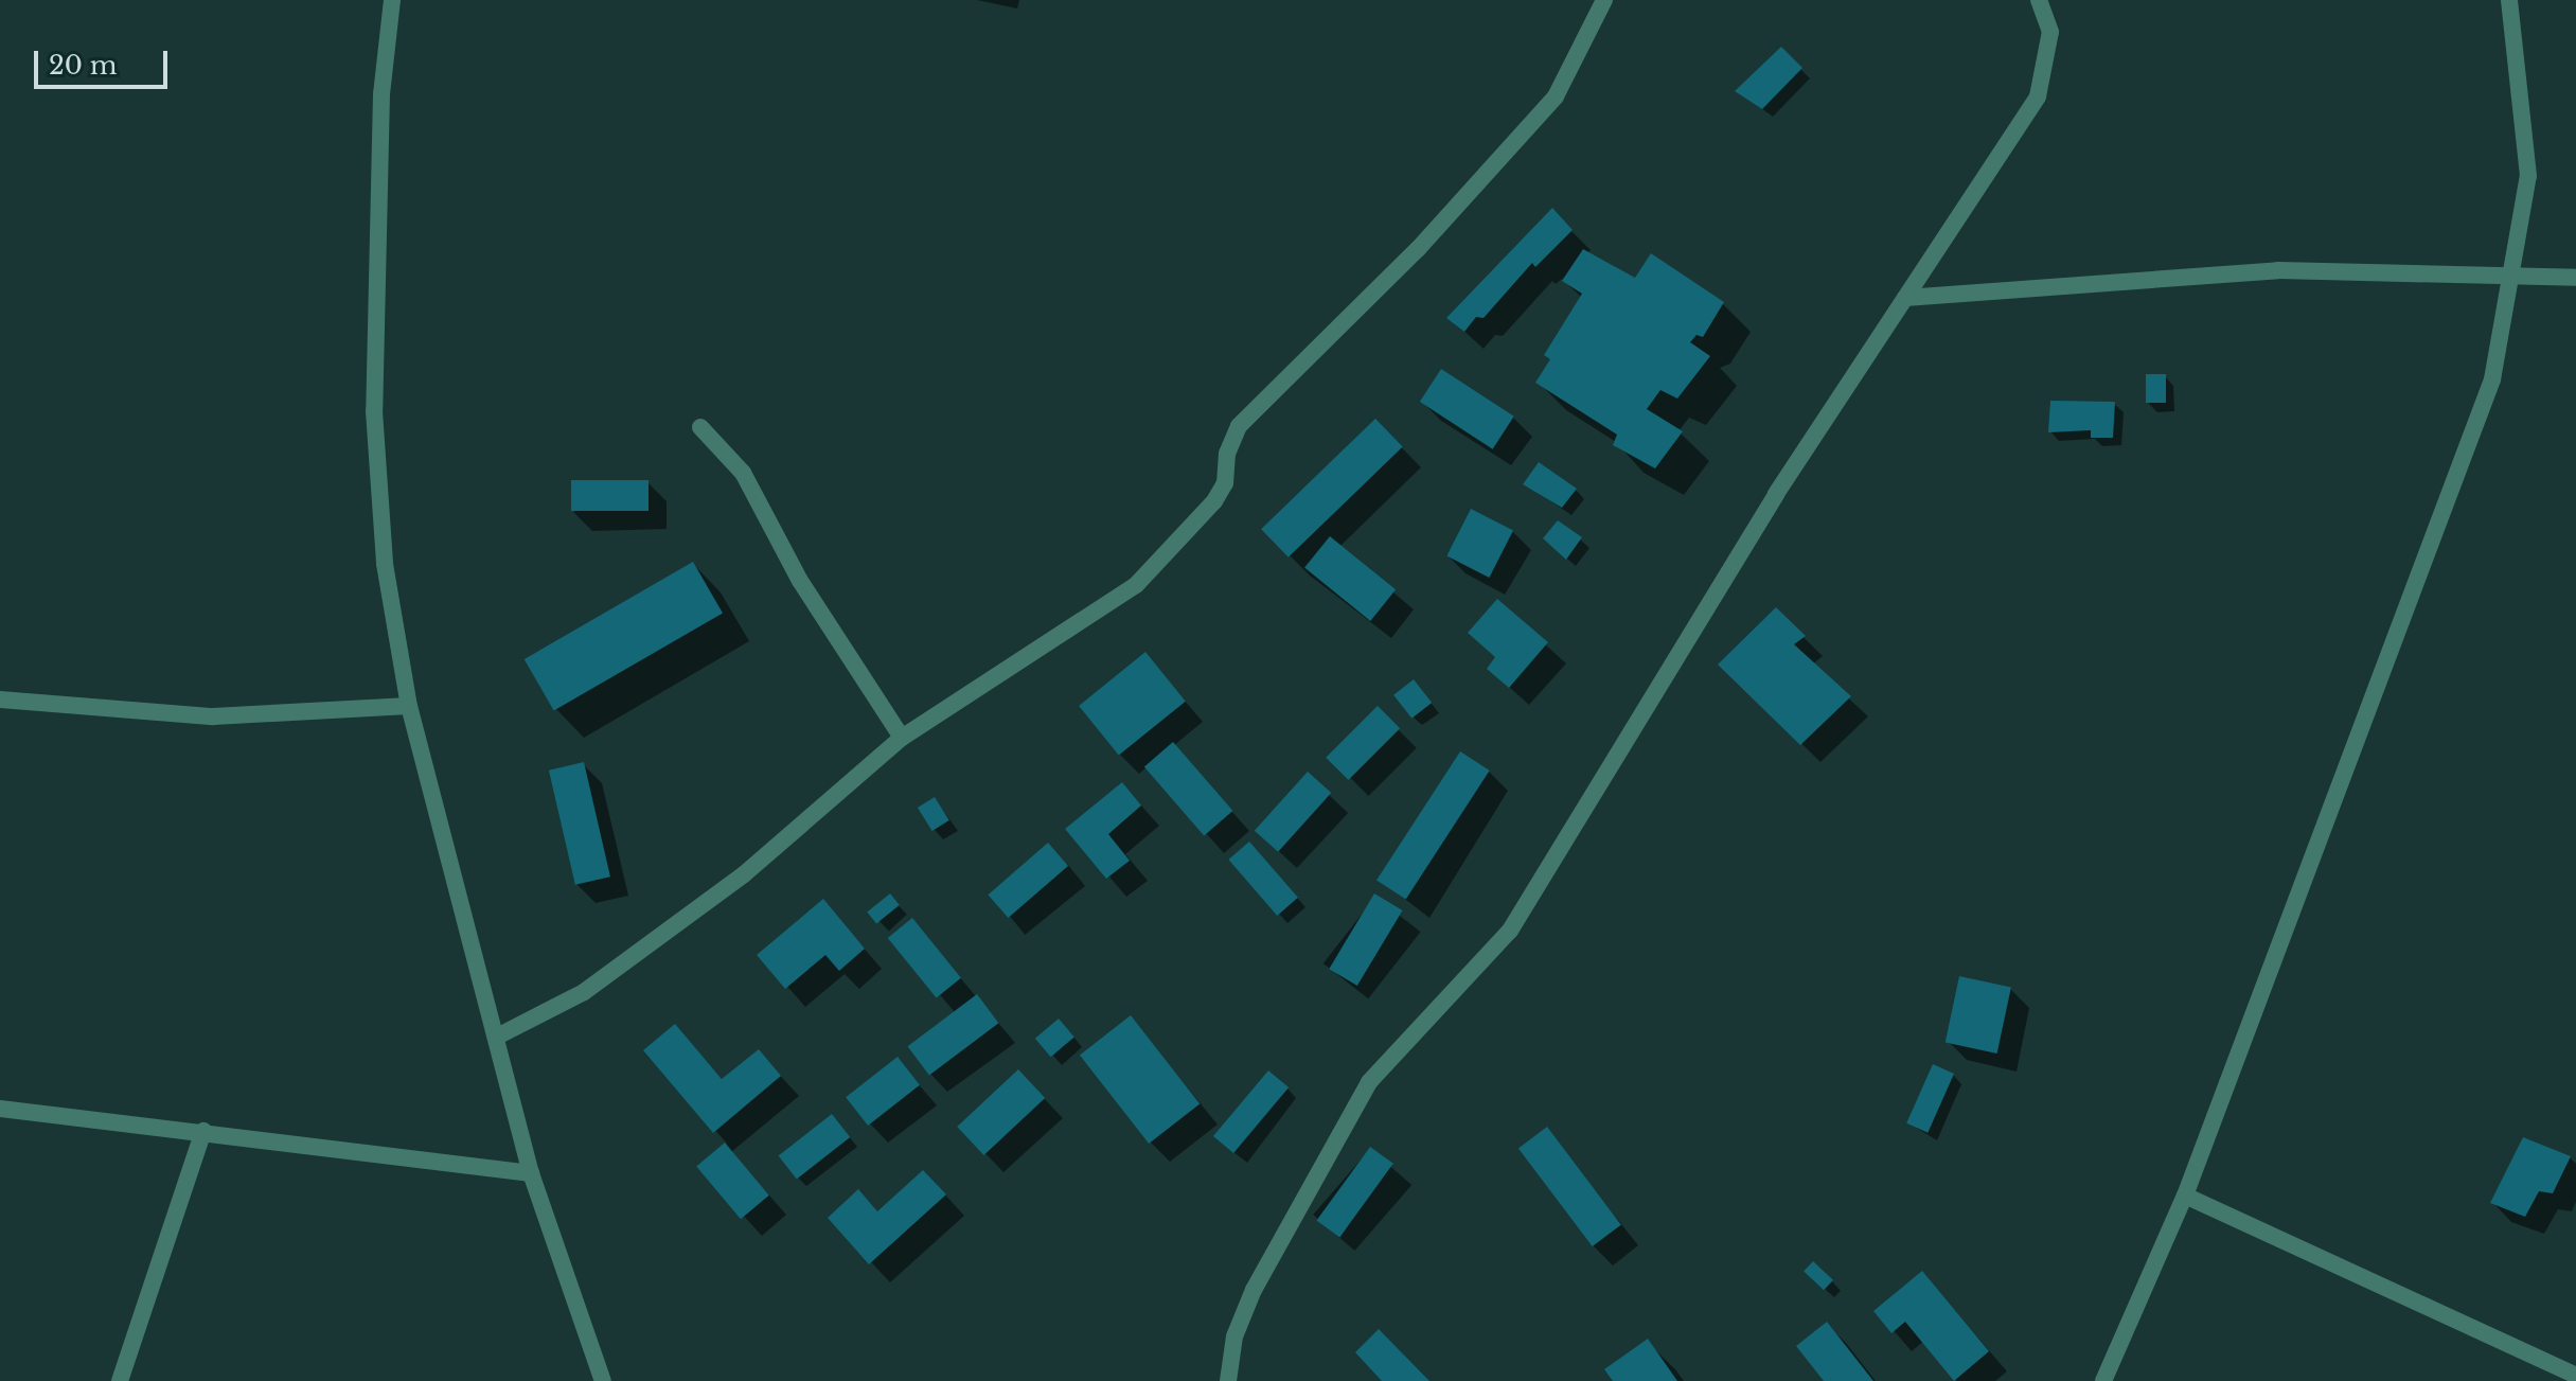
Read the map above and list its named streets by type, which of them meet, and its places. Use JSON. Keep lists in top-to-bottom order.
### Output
{
  "scale_bar": "20 m"
}
